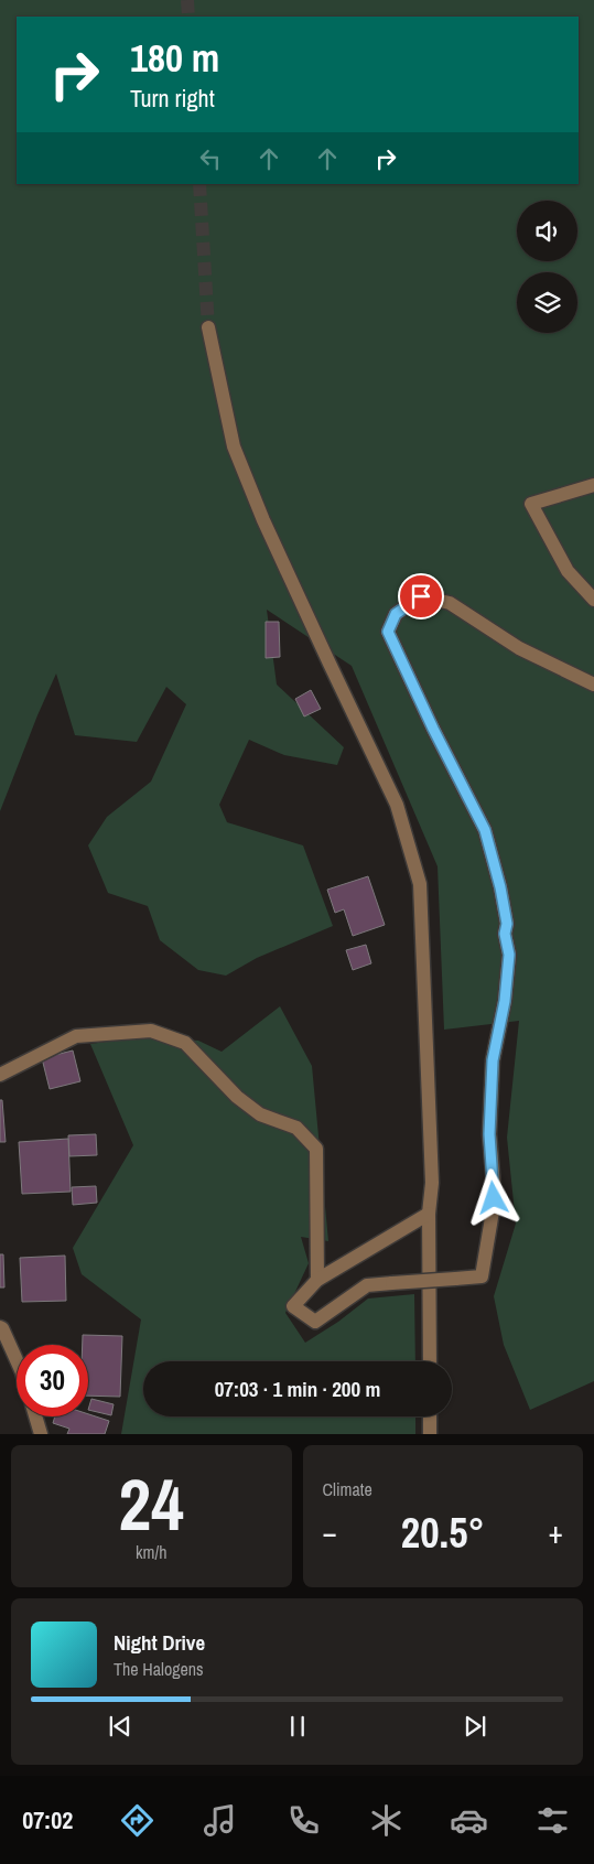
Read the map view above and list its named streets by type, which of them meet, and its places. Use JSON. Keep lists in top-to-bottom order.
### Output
{
  "page": {
    "turn": ["180 m", "Turn right"],
    "limit": "30",
    "trip": "07:03 · 1 min · 200 m",
    "tile": [
      ["24", "km/h"],
      "Climate"
    ],
    "heat": ["−", "20.5°", "+"],
    "song": ["Night Drive", "The Halogens"],
    "tabs": "07:02"
  }
}
